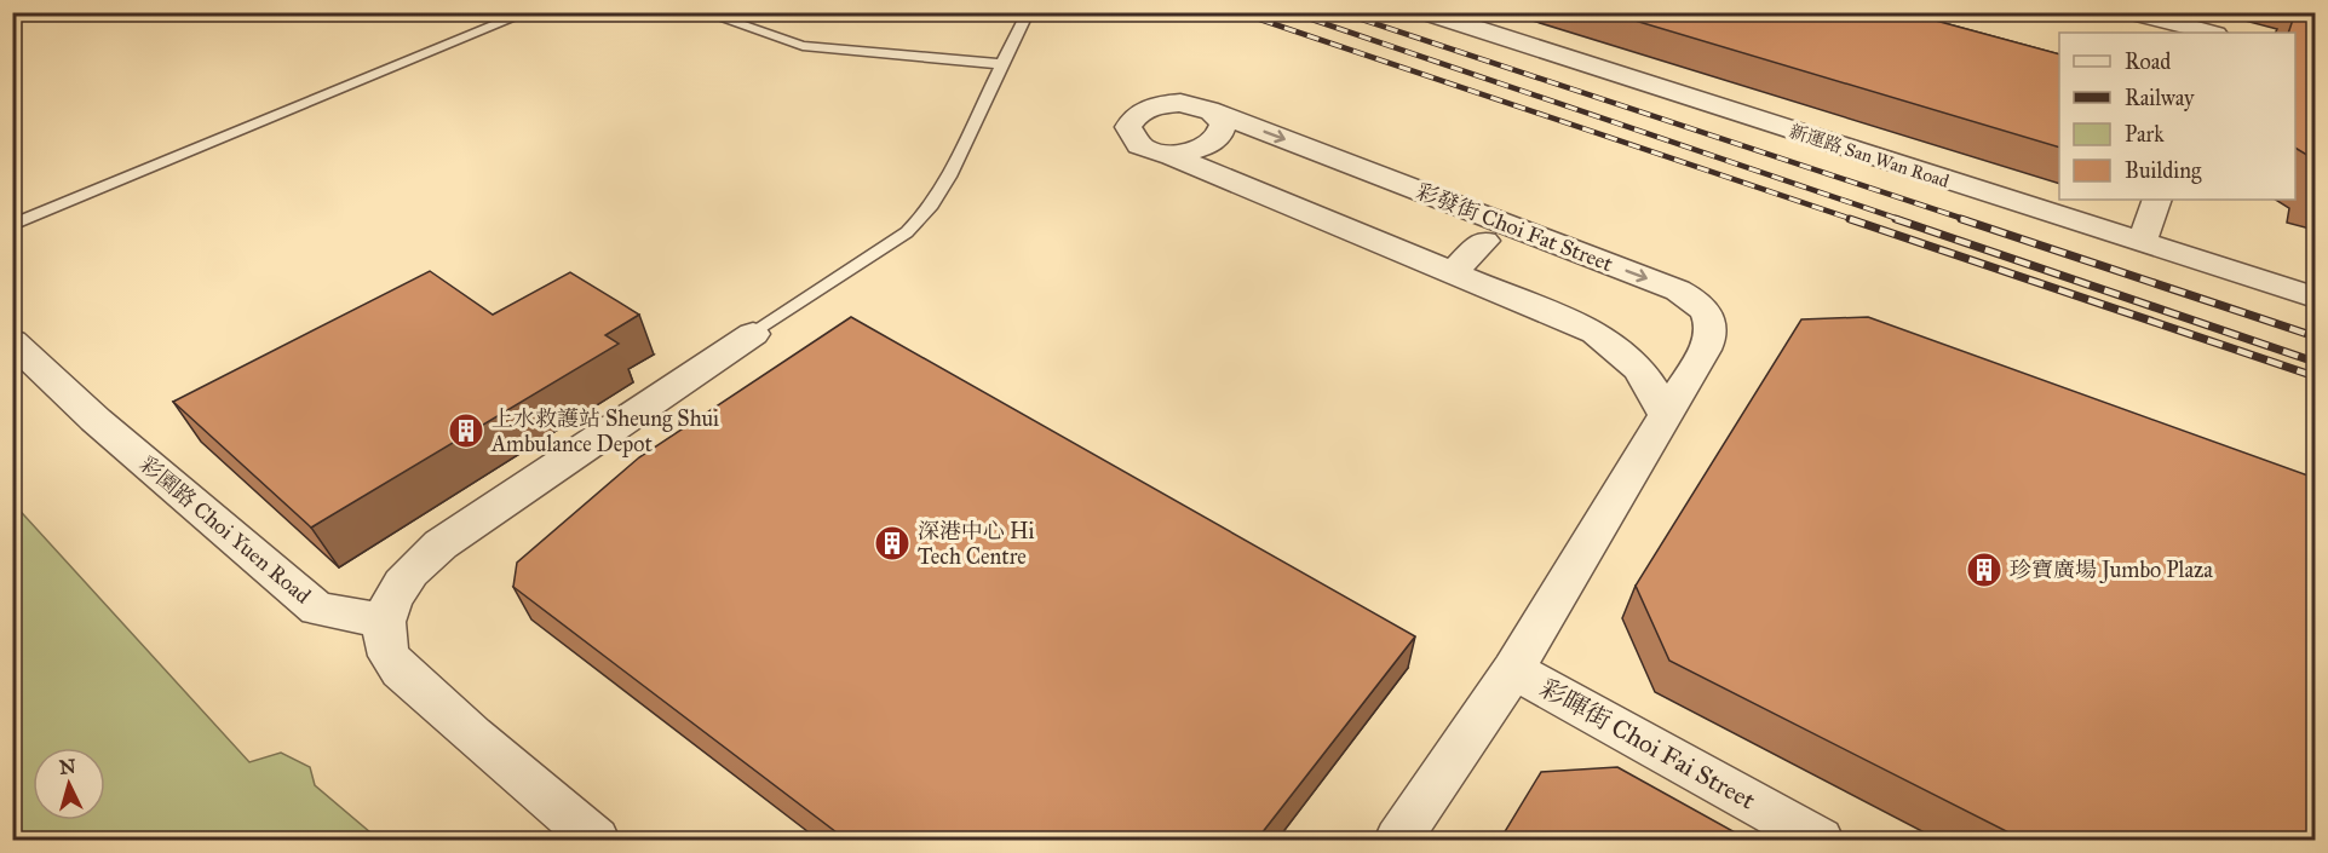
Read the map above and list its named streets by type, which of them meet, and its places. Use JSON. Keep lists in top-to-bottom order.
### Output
{
  "streets": {
    "street": [
      "新運路 San Wan Road",
      "彩發街 Choi Fat Street",
      "彩園路 Choi Yuen Road",
      "彩暉街 Choi Fai Street"
    ]
  },
  "crossings": [
    ["彩發街 Choi Fat Street", "彩暉街 Choi Fai Street"]
  ],
  "places": {
    "building": ["上水救護站 Sheung Shui Ambulance Depot", "深港中心 Hi Tech Centre", "珍寶廣場 Jumbo Plaza"]
  },
  "legend": [
    "Road",
    "Railway",
    "Park",
    "Building"
  ],
  "north": "top"
}
